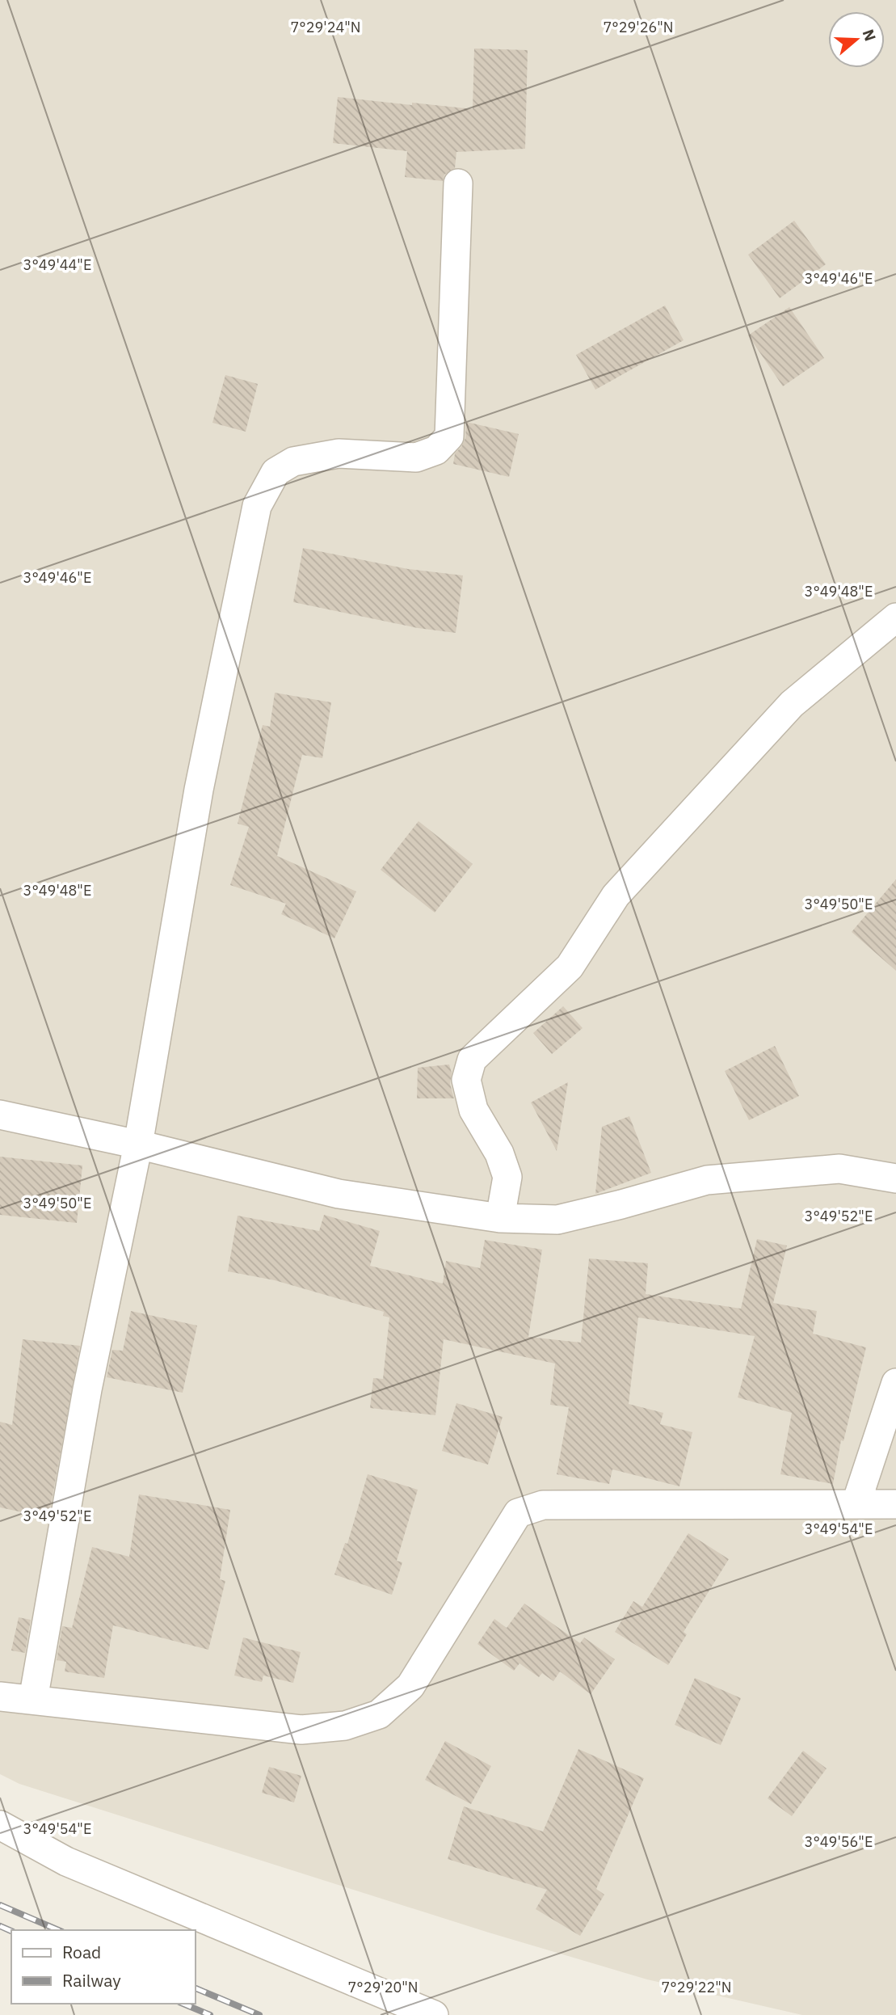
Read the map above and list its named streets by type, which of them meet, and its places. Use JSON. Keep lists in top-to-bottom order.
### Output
{
  "legend": ["Road", "Railway"],
  "north": "right",
  "coordinates": [
    "7°29'24\"N",
    "7°29'26\"N",
    "3°49'44\"E",
    "3°49'46\"E",
    "3°49'48\"E",
    "3°49'50\"E",
    "3°49'52\"E",
    "3°49'54\"E",
    "3°49'56\"E",
    "7°29'20\"N",
    "7°29'22\"N"
  ]
}
